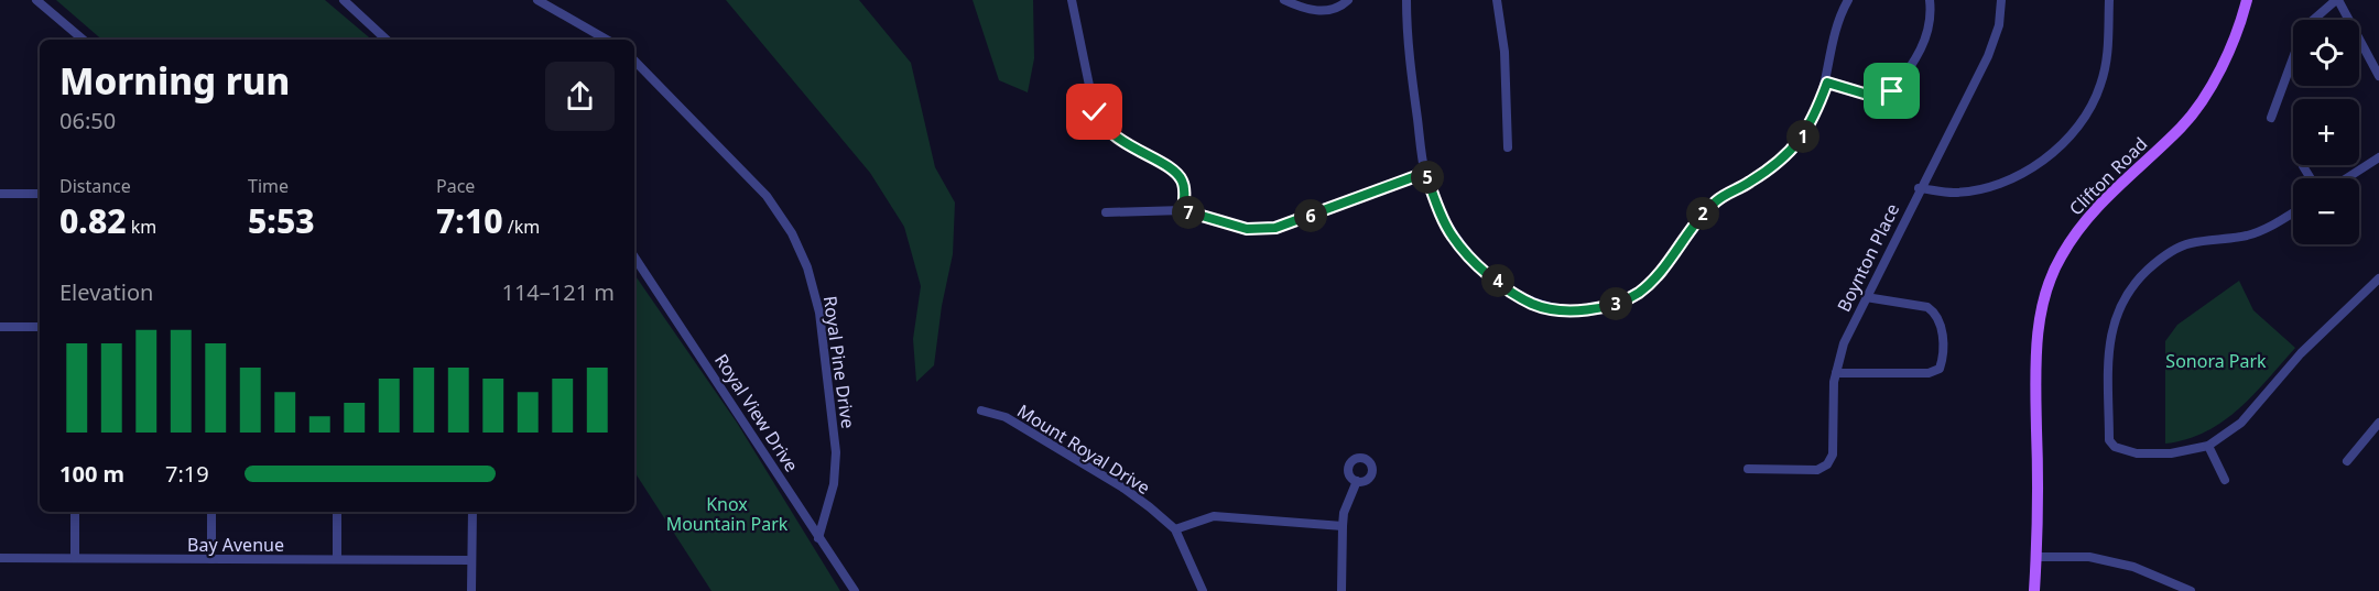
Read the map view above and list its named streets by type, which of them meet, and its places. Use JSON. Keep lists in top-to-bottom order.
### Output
{
  "streets": {
    "main road": ["Clifton Road"],
    "street": [
      "Boynton Place",
      "Royal Pine Drive",
      "Royal View Drive",
      "Mount Royal Drive",
      "Bay Avenue"
    ]
  },
  "crossings": [
    ["Royal Pine Drive", "Royal View Drive"]
  ],
  "parks": ["Sonora Park", "Knox Mountain Park"],
  "page": {
    "map_buttons": ["+", "−"],
    "heading": ["Morning run", "06:50"],
    "pins": [
      "1",
      "5",
      "7",
      "2",
      "6",
      "4",
      "3"
    ],
    "stats": [
      ["Distance", "0.82 km"],
      ["Time", "5:53"],
      ["Pace", "7:10 /km"]
    ],
    "chart": ["Elevation", "114–121 m"],
    "list": [
      {
        "name": "100 m",
        "note": "7:19"
      }
    ]
  }
}
